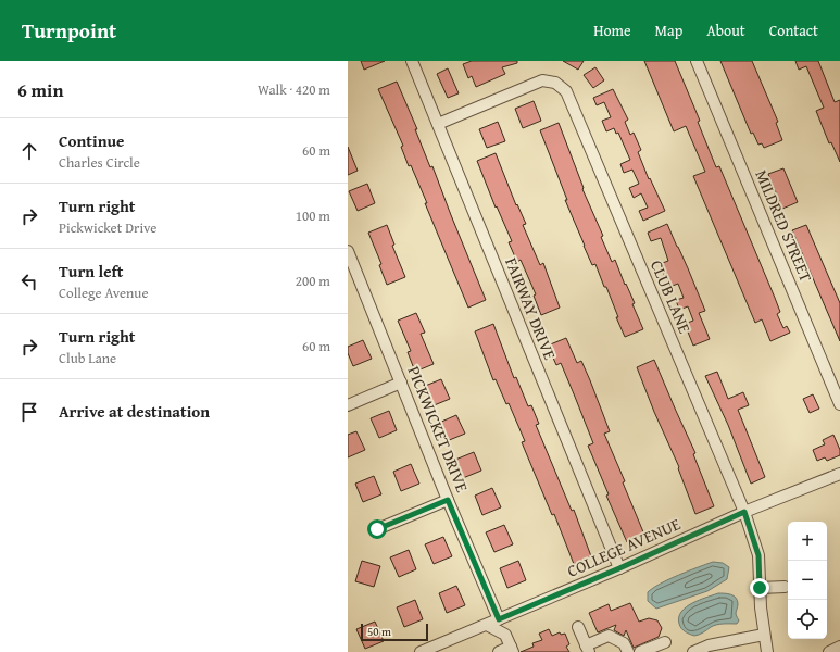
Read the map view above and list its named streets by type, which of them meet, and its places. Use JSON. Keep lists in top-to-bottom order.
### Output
{
  "streets": {
    "street": [
      "MILDRED STREET",
      "CLUB LANE",
      "FAIRWAY DRIVE",
      "PICKWICKET DRIVE",
      "COLLEGE AVENUE"
    ]
  },
  "crossings": [
    ["CLUB LANE", "FAIRWAY DRIVE"],
    ["CLUB LANE", "COLLEGE AVENUE"],
    ["FAIRWAY DRIVE", "COLLEGE AVENUE"],
    ["PICKWICKET DRIVE", "COLLEGE AVENUE"]
  ],
  "scale_bar": "50 m",
  "page": {
    "header": "Turnpoint",
    "nav": [
      "Home",
      "Map",
      "About",
      "Contact"
    ],
    "heading": ["6 min", "Walk · 420 m"],
    "list": [
      ["Continue", "Charles Circle", "60 m"],
      ["Turn right", "Pickwicket Drive", "100 m"],
      ["Turn left", "College Avenue", "200 m"],
      ["Turn right", "Club Lane", "60 m"],
      "Arrive at destination"
    ],
    "map_buttons": ["+", "−"],
    "scale": "50 m"
  }
}
